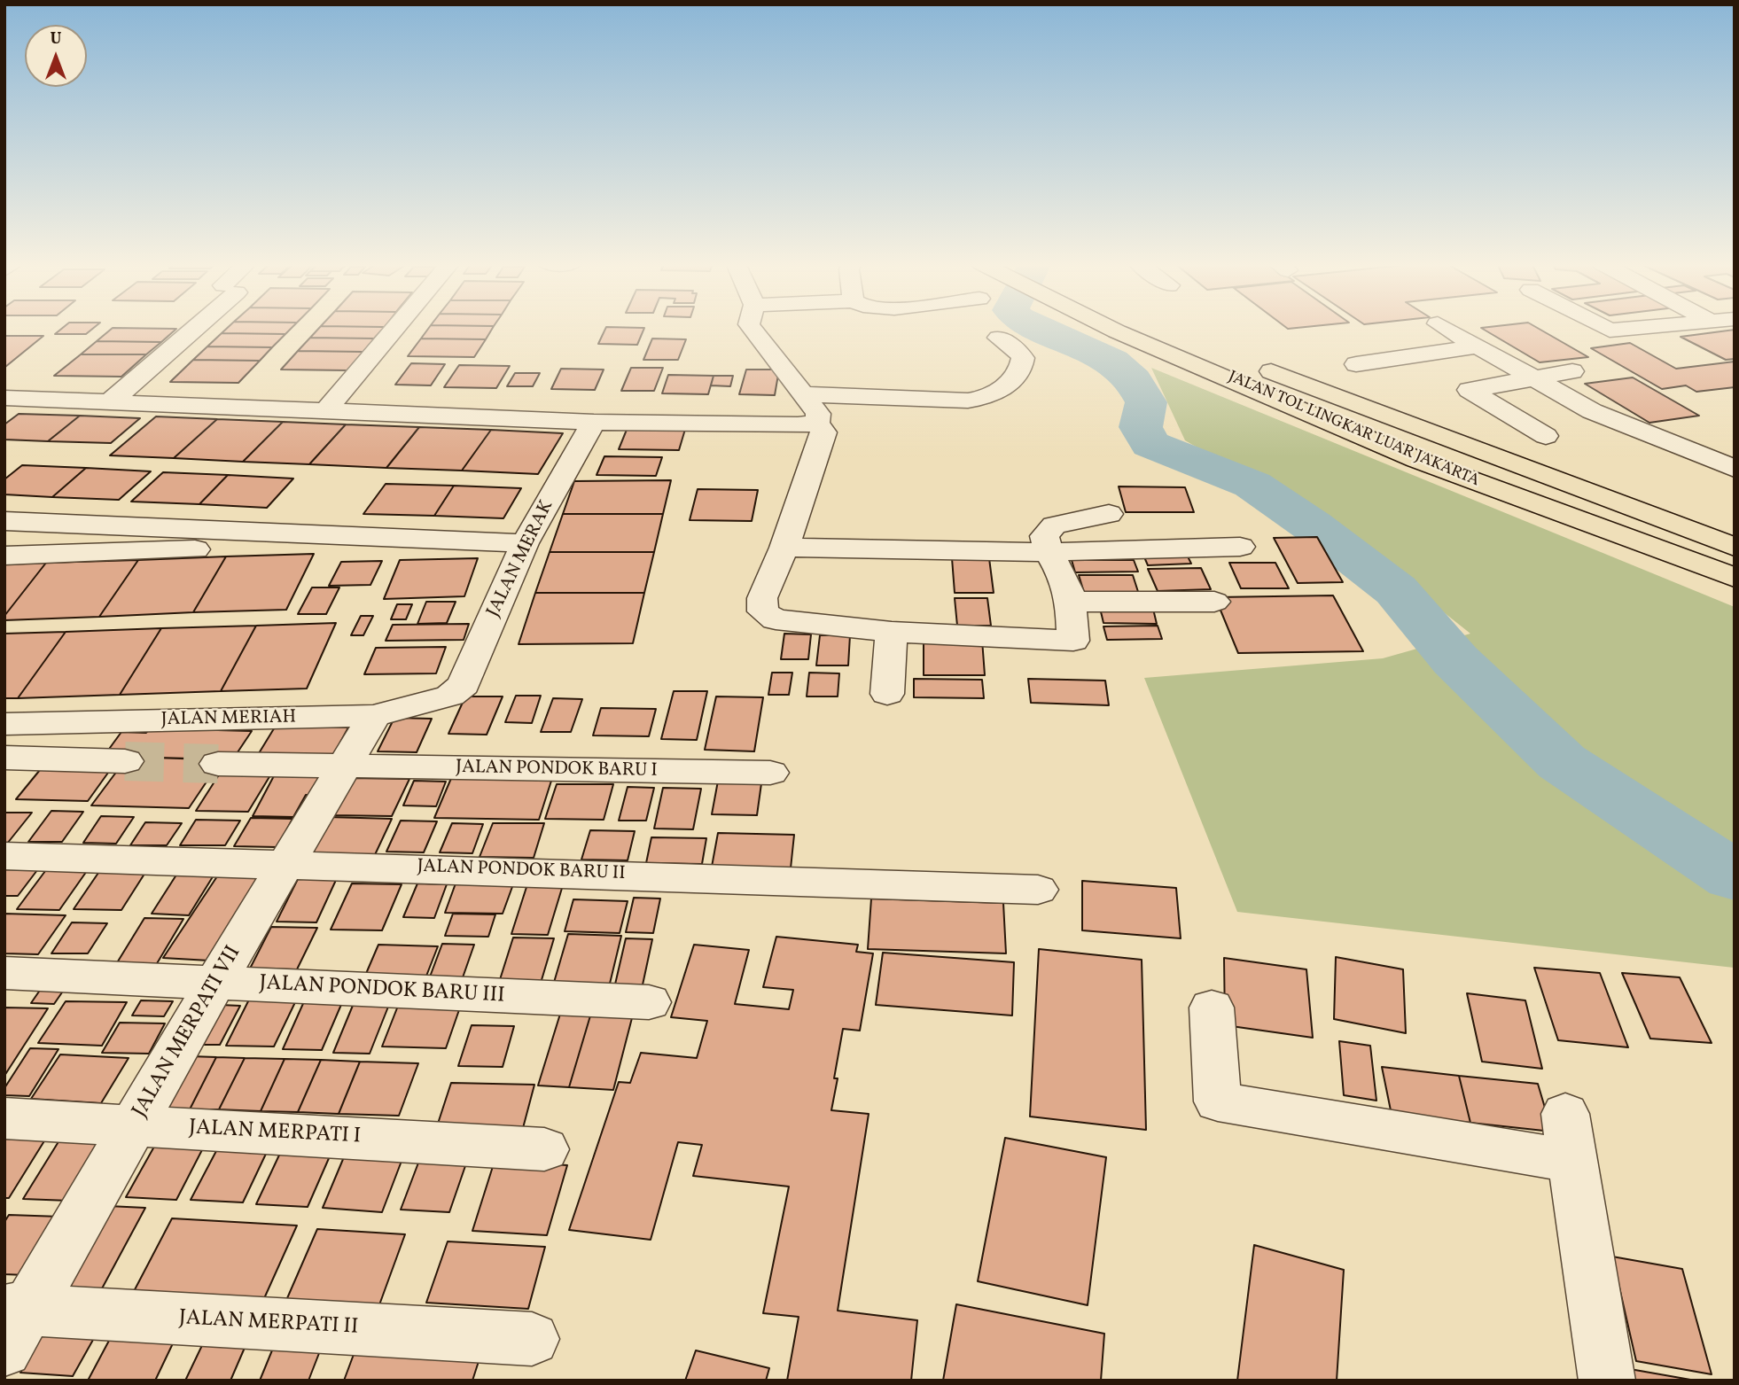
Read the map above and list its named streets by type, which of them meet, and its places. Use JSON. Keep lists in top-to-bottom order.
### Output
{
  "streets": {
    "highway": ["JALAN TOL LINGKAR LUAR JAKARTA"],
    "street": [
      "JALAN MERAK",
      "JALAN MERIAH",
      "JALAN PONDOK BARU I",
      "JALAN PONDOK BARU II",
      "JALAN PONDOK BARU III",
      "JALAN MERPATI VII",
      "JALAN MERPATI I",
      "JALAN MERPATI II"
    ]
  },
  "crossings": [
    ["JALAN MERAK", "JALAN MERIAH"],
    ["JALAN MERIAH", "JALAN MERPATI VII"],
    ["JALAN PONDOK BARU I", "JALAN MERPATI VII"],
    ["JALAN PONDOK BARU II", "JALAN MERPATI VII"],
    ["JALAN PONDOK BARU III", "JALAN MERPATI VII"],
    ["JALAN MERPATI VII", "JALAN MERPATI I"],
    ["JALAN MERPATI VII", "JALAN MERPATI II"]
  ],
  "north": "top"
}
